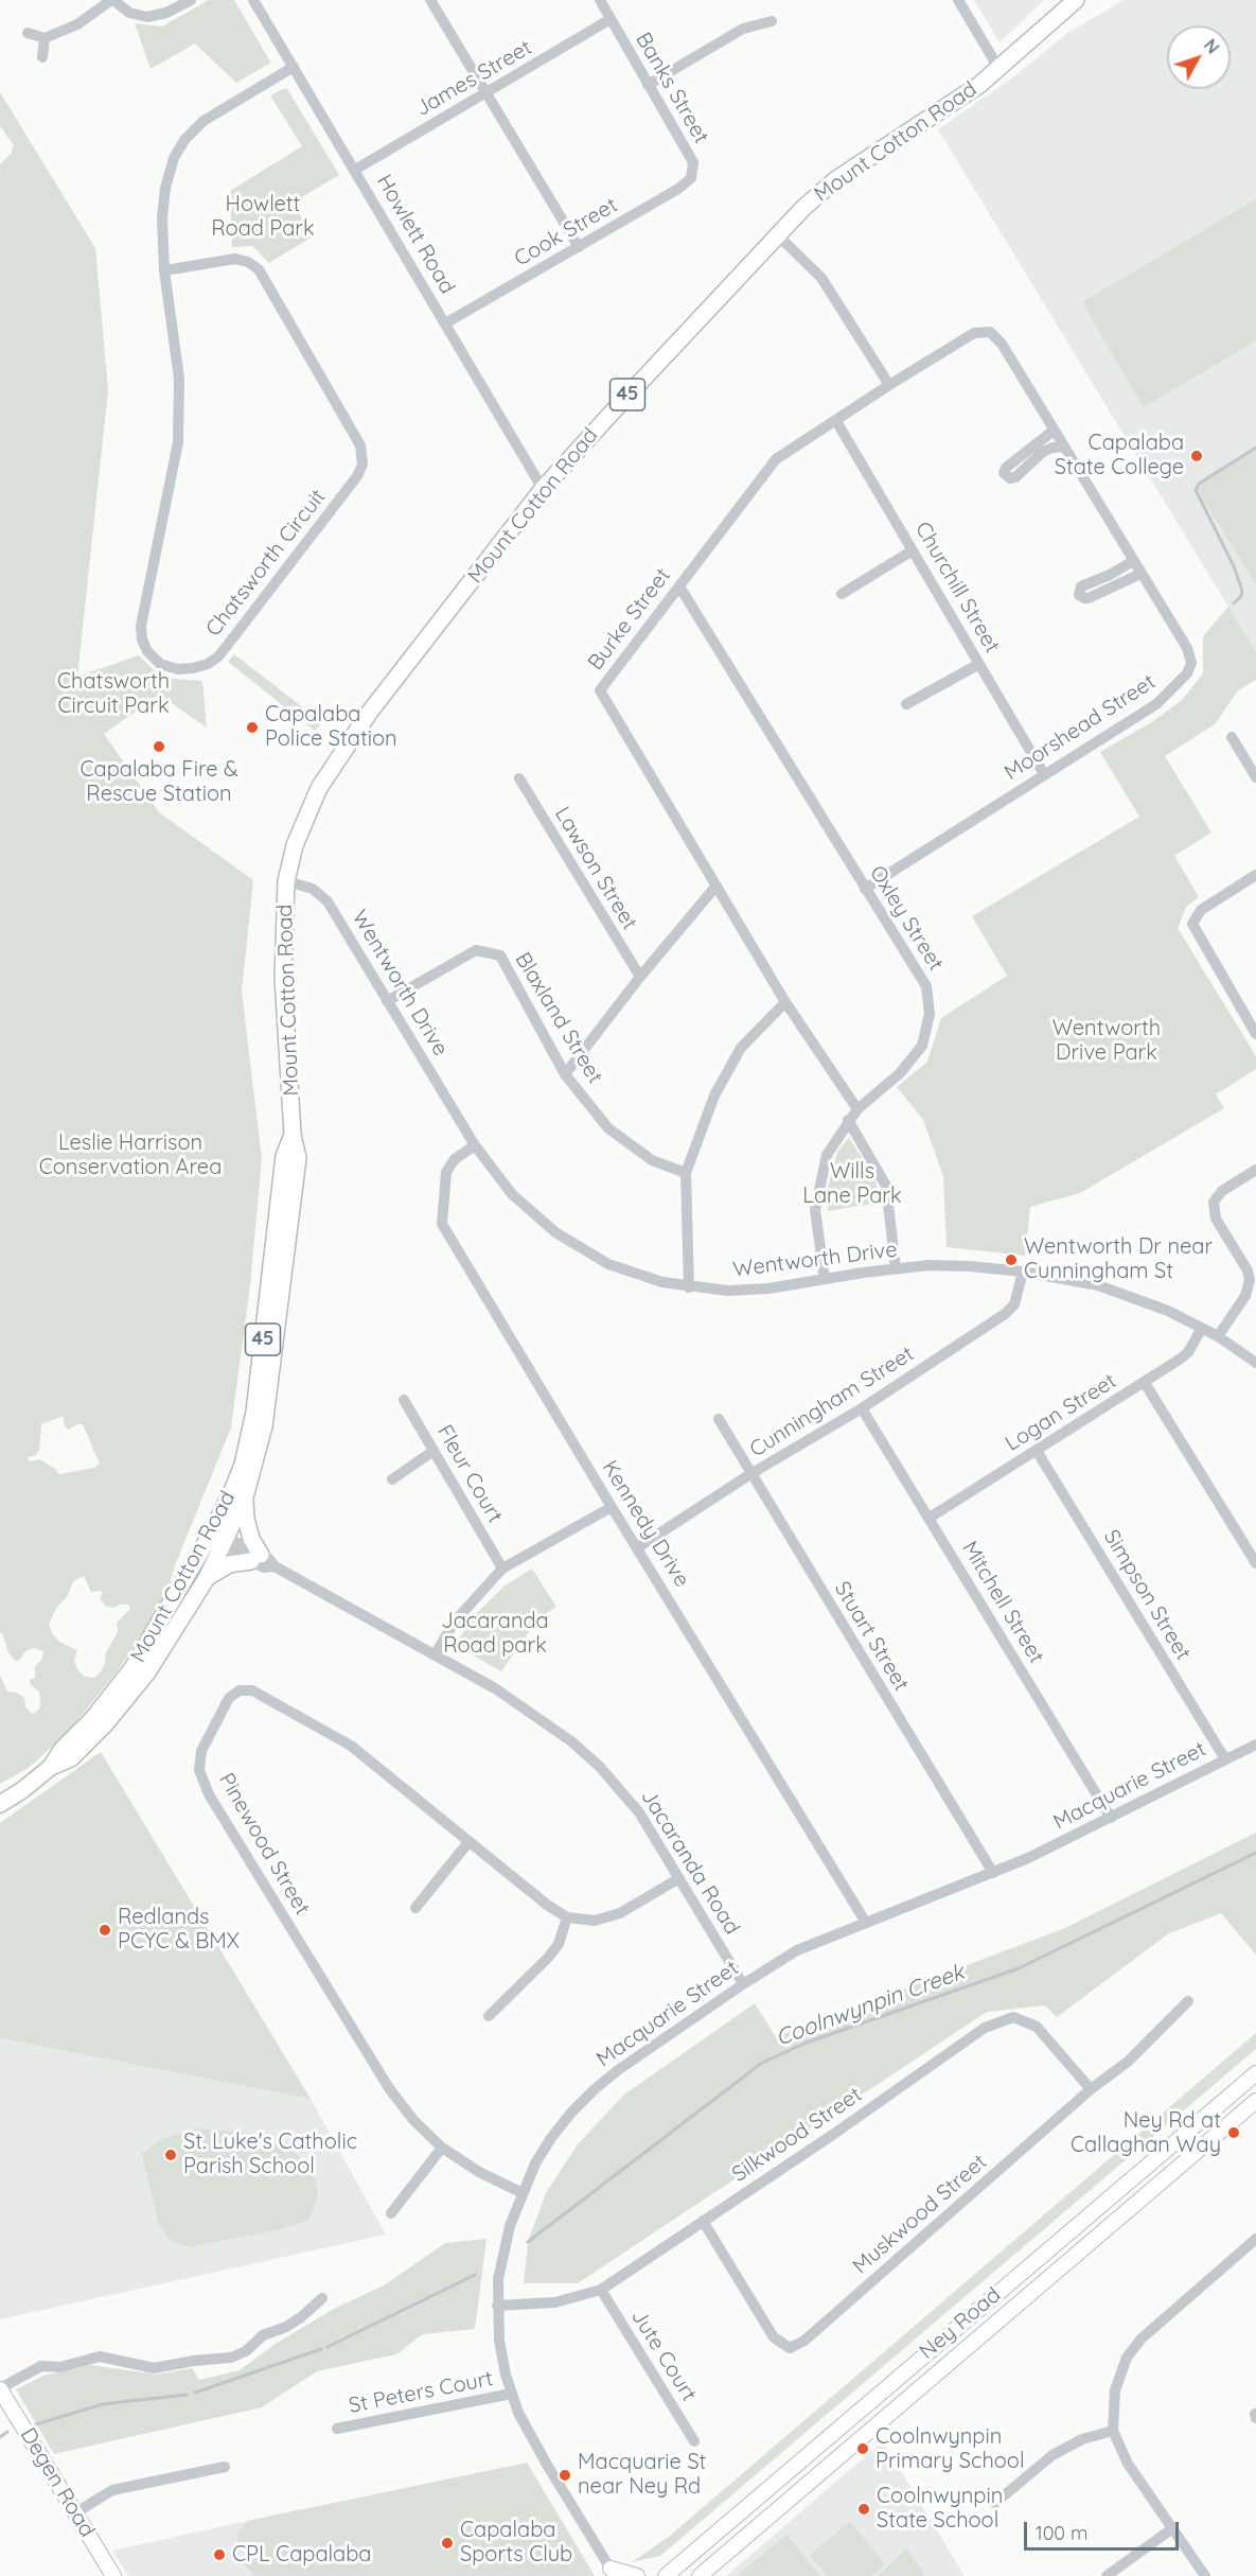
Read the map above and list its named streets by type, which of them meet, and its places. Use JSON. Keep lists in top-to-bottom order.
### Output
{
  "streets": {
    "main road": [
      "Mount Cotton Road",
      "45",
      "Ney Road",
      "Degen Road"
    ],
    "street": [
      "James Street",
      "Banks Street",
      "Cook Street",
      "Howlett Road",
      "Chatsworth Circuit",
      "Churchill Street",
      "Burke Street",
      "Moorshead Street",
      "Lawson Street",
      "Oxley Street",
      "Wentworth Drive",
      "Blaxland Street",
      "Cunningham Street",
      "Logan Street",
      "Fleur Court",
      "Kennedy Drive",
      "Simpson Street",
      "Mitchell Street",
      "Stuart Street",
      "Macquarie Street",
      "Pinewood Street",
      "Jacaranda Road",
      "Silkwood Street",
      "Muskwood Street",
      "Jute Court",
      "St Peters Court"
    ]
  },
  "crossings": [
    ["James Street", "Banks Street"],
    ["James Street", "Howlett Road"],
    ["Banks Street", "Cook Street"],
    ["Mount Cotton Road", "Howlett Road"],
    ["Mount Cotton Road", "Wentworth Drive"],
    ["Mount Cotton Road", "Jacaranda Road"],
    ["Cook Street", "Howlett Road"],
    ["Howlett Road", "Chatsworth Circuit"],
    ["Churchill Street", "Burke Street"],
    ["Churchill Street", "Moorshead Street"],
    ["Burke Street", "Moorshead Street"],
    ["Burke Street", "Oxley Street"],
    ["Moorshead Street", "Oxley Street"],
    ["Oxley Street", "Wentworth Drive"],
    ["Wentworth Drive", "Blaxland Street"],
    ["Wentworth Drive", "Cunningham Street"],
    ["Wentworth Drive", "Logan Street"],
    ["Wentworth Drive", "Kennedy Drive"],
    ["Cunningham Street", "Kennedy Drive"],
    ["Cunningham Street", "Mitchell Street"],
    ["Cunningham Street", "Stuart Street"],
    ["Logan Street", "Simpson Street"],
    ["Logan Street", "Mitchell Street"],
    ["Kennedy Drive", "Macquarie Street"],
    ["Simpson Street", "Macquarie Street"],
    ["Mitchell Street", "Macquarie Street"],
    ["Stuart Street", "Macquarie Street"],
    ["Macquarie Street", "Pinewood Street"],
    ["Macquarie Street", "Jacaranda Road"],
    ["Macquarie Street", "Silkwood Street"],
    ["Macquarie Street", "St Peters Court"],
    ["Silkwood Street", "Muskwood Street"],
    ["Silkwood Street", "Jute Court"]
  ],
  "water": ["Coolnwynpin Creek"],
  "parks": [
    "Howlett Road Park",
    "Chatsworth Circuit Park",
    "Wentworth Drive Park",
    "Leslie Harrison Conservation Area",
    "Wills Lane Park",
    "Jacaranda Road park"
  ],
  "places": [
    "Capalaba State College",
    "Capalaba Police Station",
    "Capalaba Fire & Rescue Station",
    "Wentworth Dr near Cunningham St",
    "Redlands PCYC & BMX",
    "Ney Rd at Callaghan Way",
    "St. Luke's Catholic Parish School",
    "Coolnwynpin Primary School",
    "Macquarie St near Ney Rd",
    "Coolnwynpin State School",
    "Capalaba Sports Club",
    "CPL Capalaba"
  ],
  "scale_bar": "100 m",
  "north": "top right"
}
